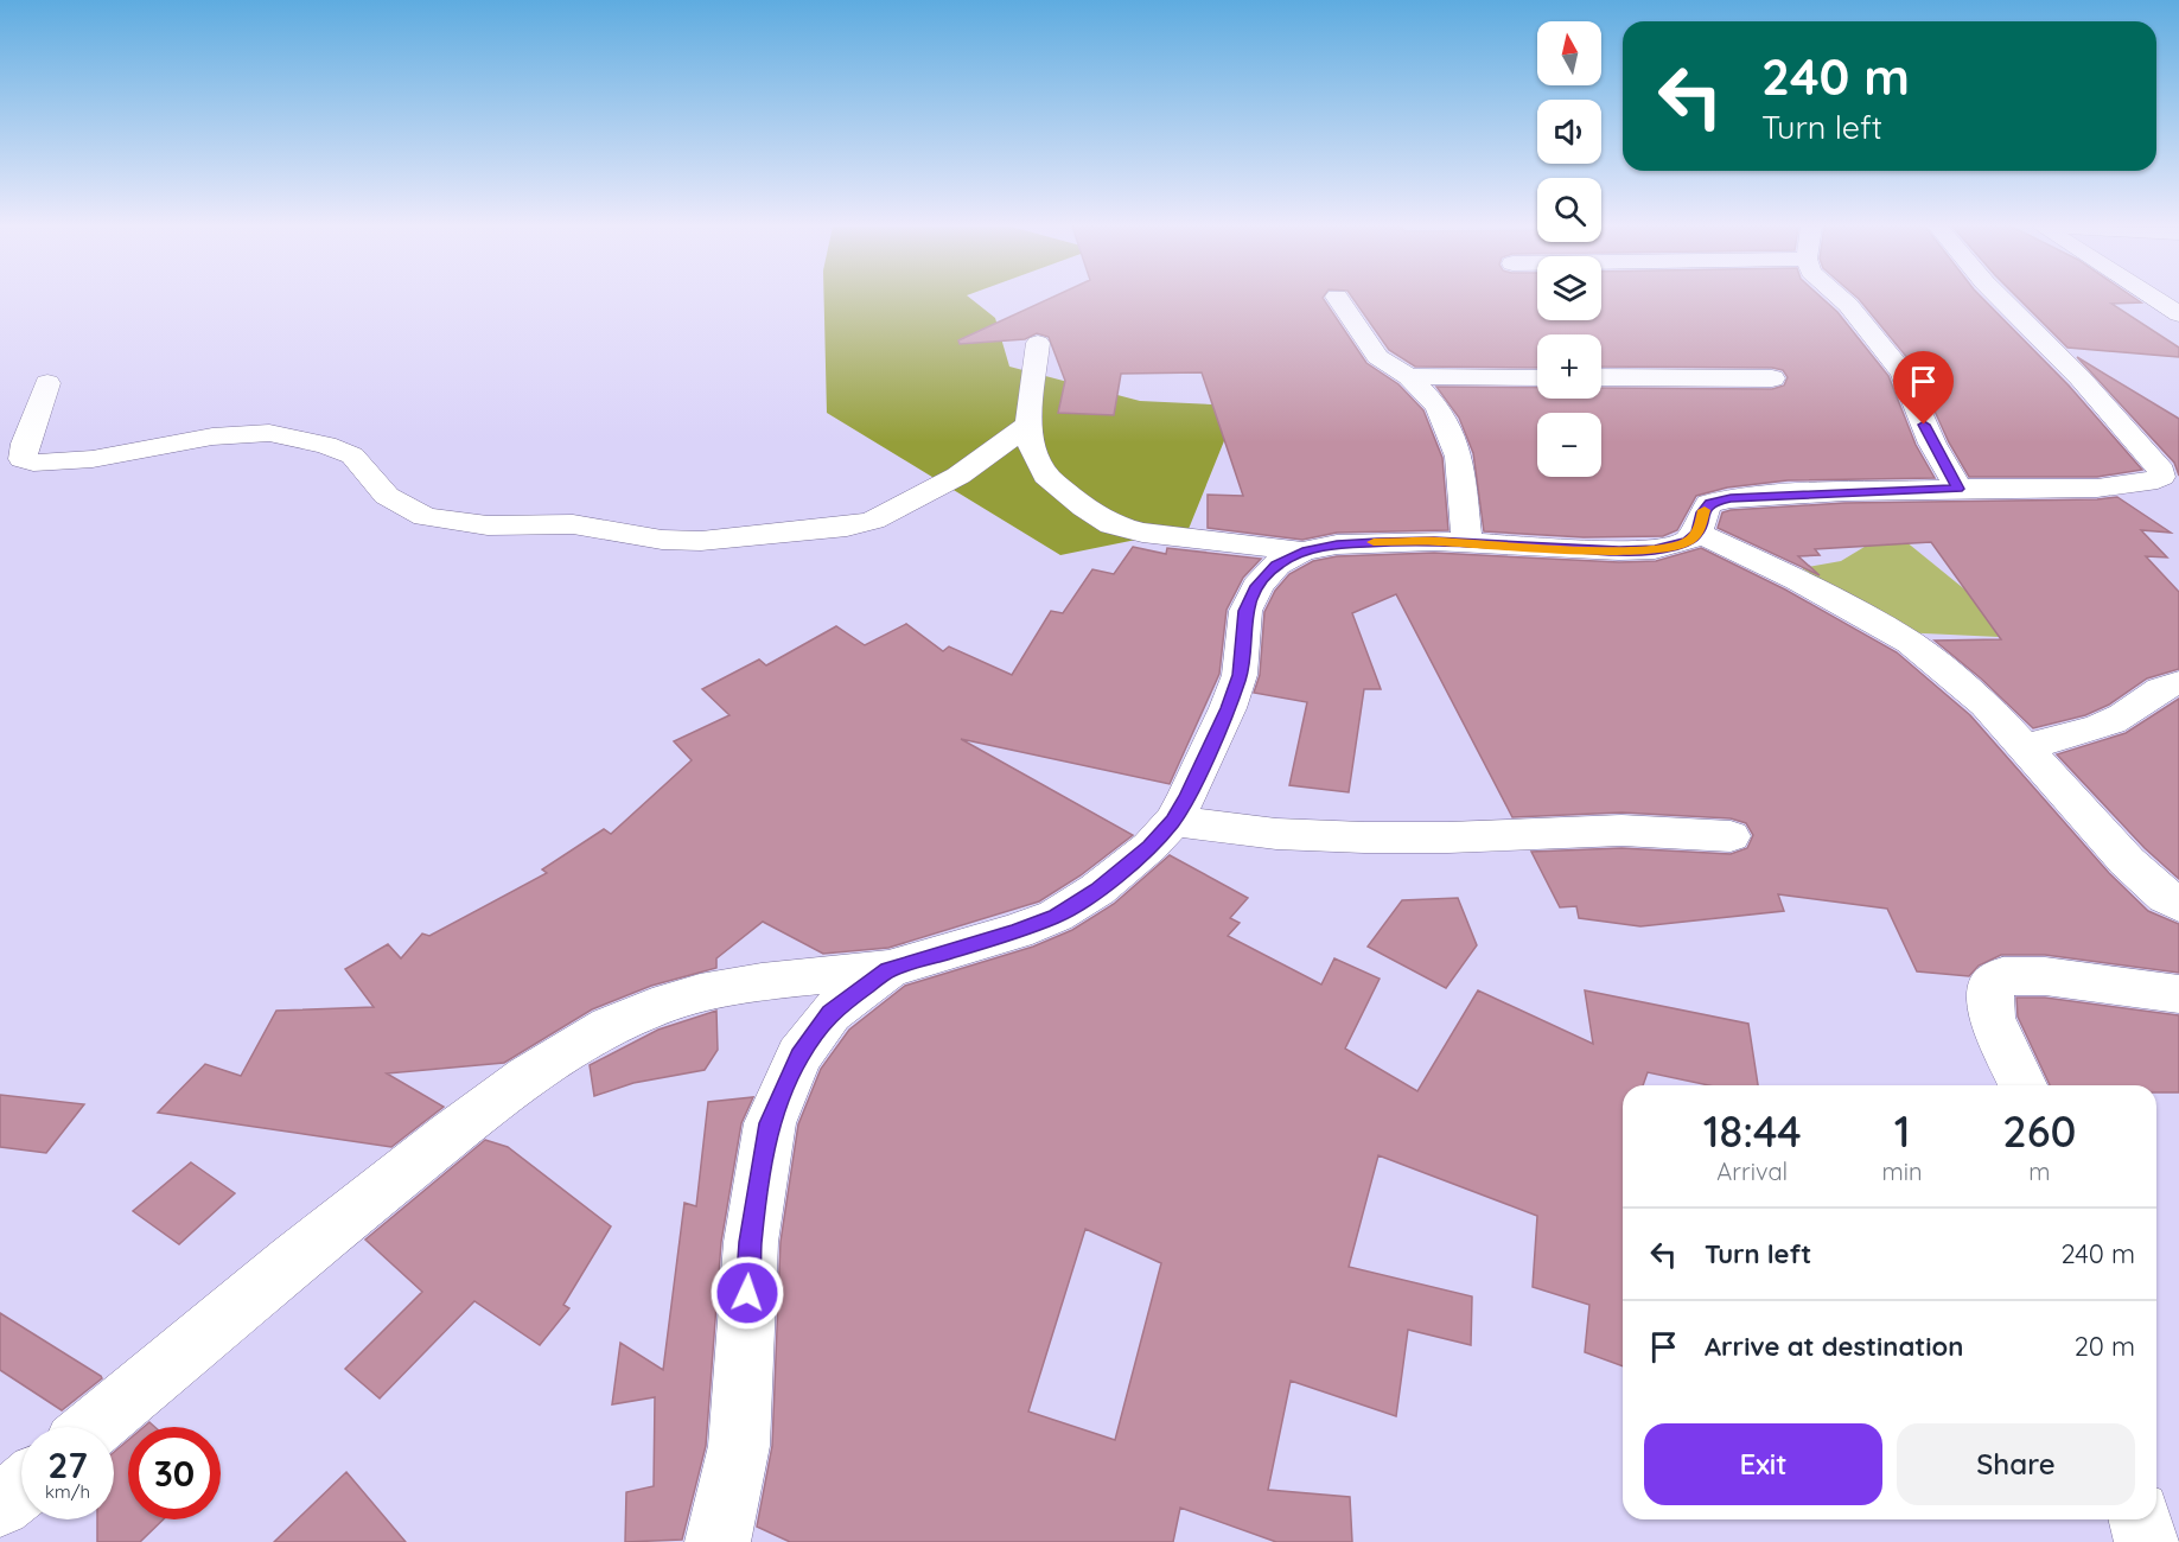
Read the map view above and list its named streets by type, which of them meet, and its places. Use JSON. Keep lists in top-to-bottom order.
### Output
{
  "north": "top",
  "page": {
    "map_buttons": ["+", "−"],
    "turn": ["240 m", "Turn left"],
    "eta": [
      "18:44",
      "Arrival",
      "1",
      "min",
      "260",
      "m"
    ],
    "list": [
      {
        "name": "Turn left",
        "value": "240 m"
      },
      {
        "name": "Arrive at destination",
        "value": "20 m"
      }
    ],
    "buttons": ["Exit", "Share"],
    "speed": "27 km/h",
    "limit": "30"
  }
}
